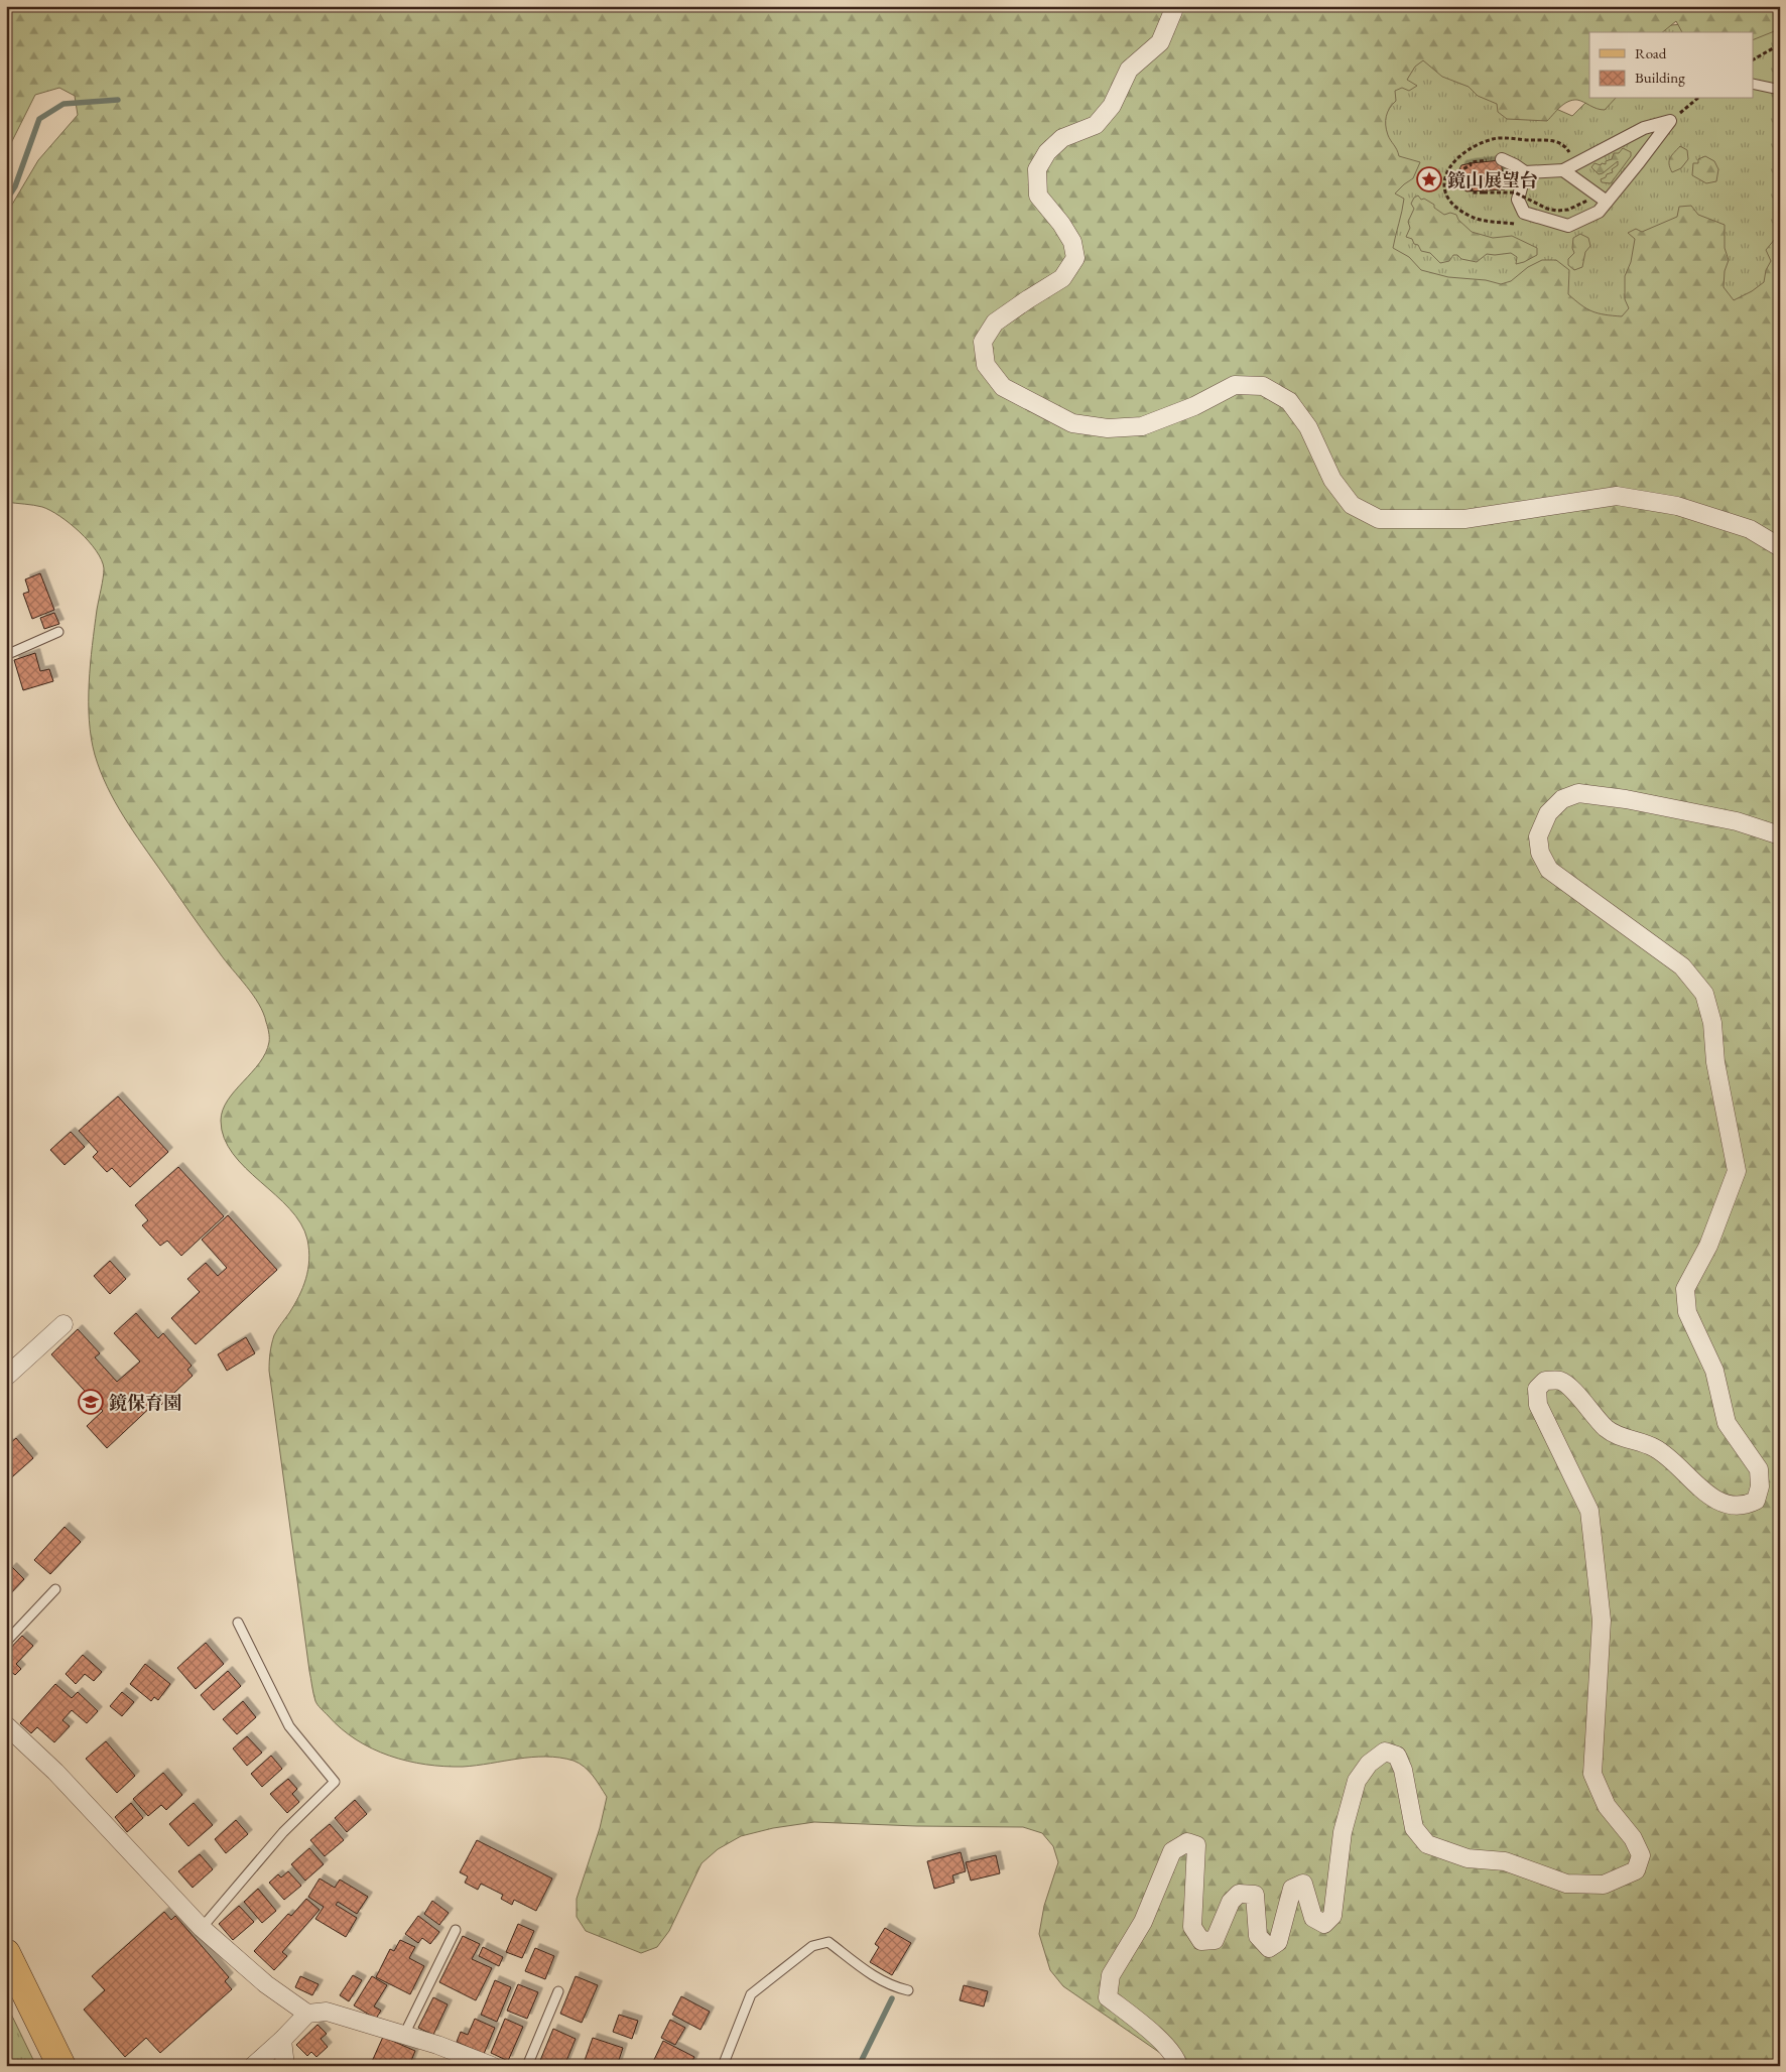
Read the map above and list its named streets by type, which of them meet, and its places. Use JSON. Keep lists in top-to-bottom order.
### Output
{
  "places": {
    "place": ["鏡山展望台"],
    "school or university": ["鏡保育園"]
  },
  "legend": ["Road", "Building"]
}
